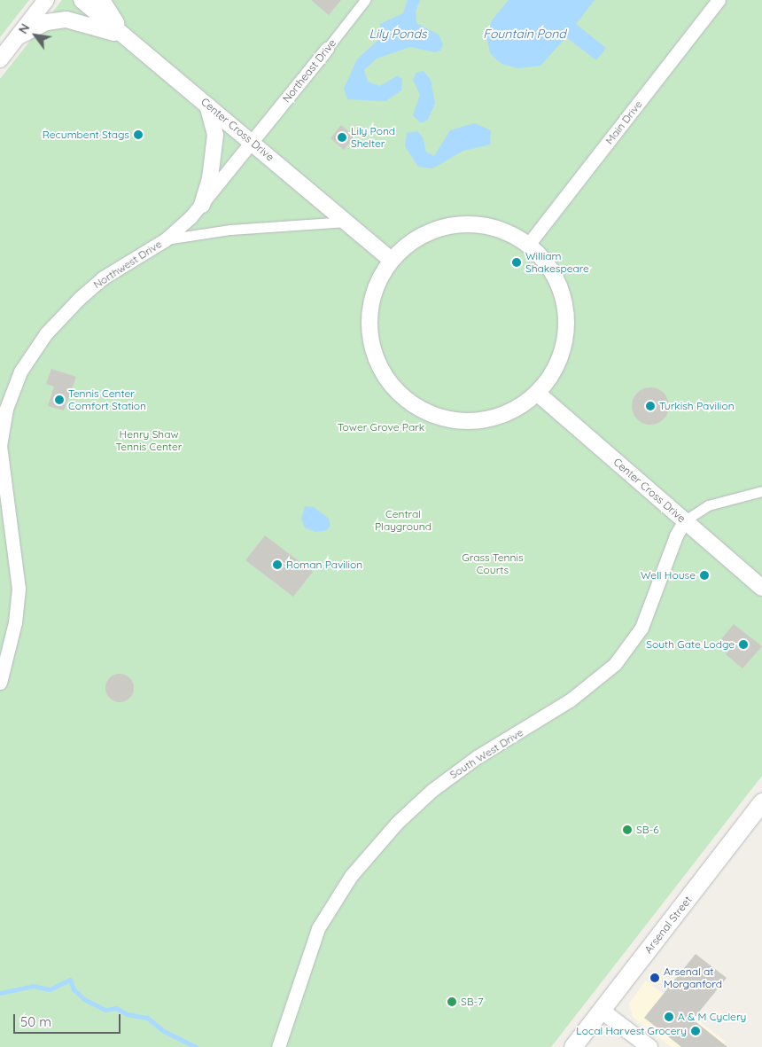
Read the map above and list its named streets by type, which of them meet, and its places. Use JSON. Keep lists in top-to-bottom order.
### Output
{
  "streets": {
    "main road": ["Arsenal Street"],
    "street": [
      "Northeast Drive",
      "Main Drive",
      "Center Cross Drive",
      "Northwest Drive",
      "South West Drive"
    ]
  },
  "crossings": [
    ["Northeast Drive", "Center Cross Drive"],
    ["Northeast Drive", "Northwest Drive"],
    ["Center Cross Drive", "Northwest Drive"],
    ["Center Cross Drive", "South West Drive"]
  ],
  "water": ["Lily Ponds", "Fountain Pond"],
  "parks": [
    "Tower Grove Park",
    "Henry Shaw Tennis Center",
    "Central Playground",
    "Grass Tennis Courts"
  ],
  "places": [
    "Recumbent Stags",
    "Lily Pond Shelter",
    "William Shakespeare",
    "Tennis Center Comfort Station",
    "Turkish Pavilion",
    "Roman Pavilion",
    "Well House",
    "South Gate Lodge",
    "SB-6",
    "Arsenal at Morganford",
    "SB-7",
    "A & M Cyclery",
    "Local Harvest Grocery"
  ],
  "scale_bar": "50 m",
  "north": "top left"
}
